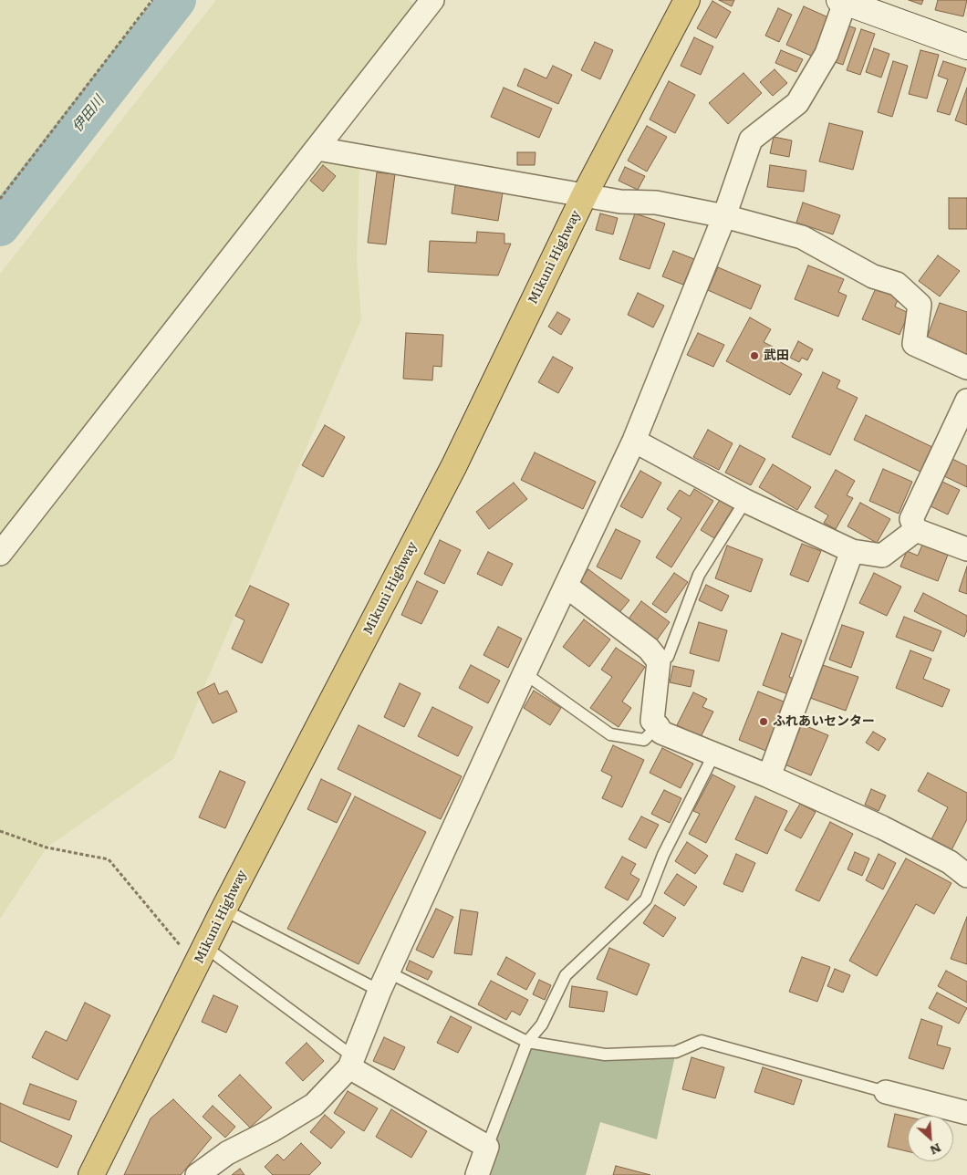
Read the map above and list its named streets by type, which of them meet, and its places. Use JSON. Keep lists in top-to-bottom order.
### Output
{
  "streets": {
    "highway": ["Mikuni Highway"]
  },
  "water": ["伊田川"],
  "places": ["武田", "ふれあいセンター"],
  "north": "bottom right"
}
